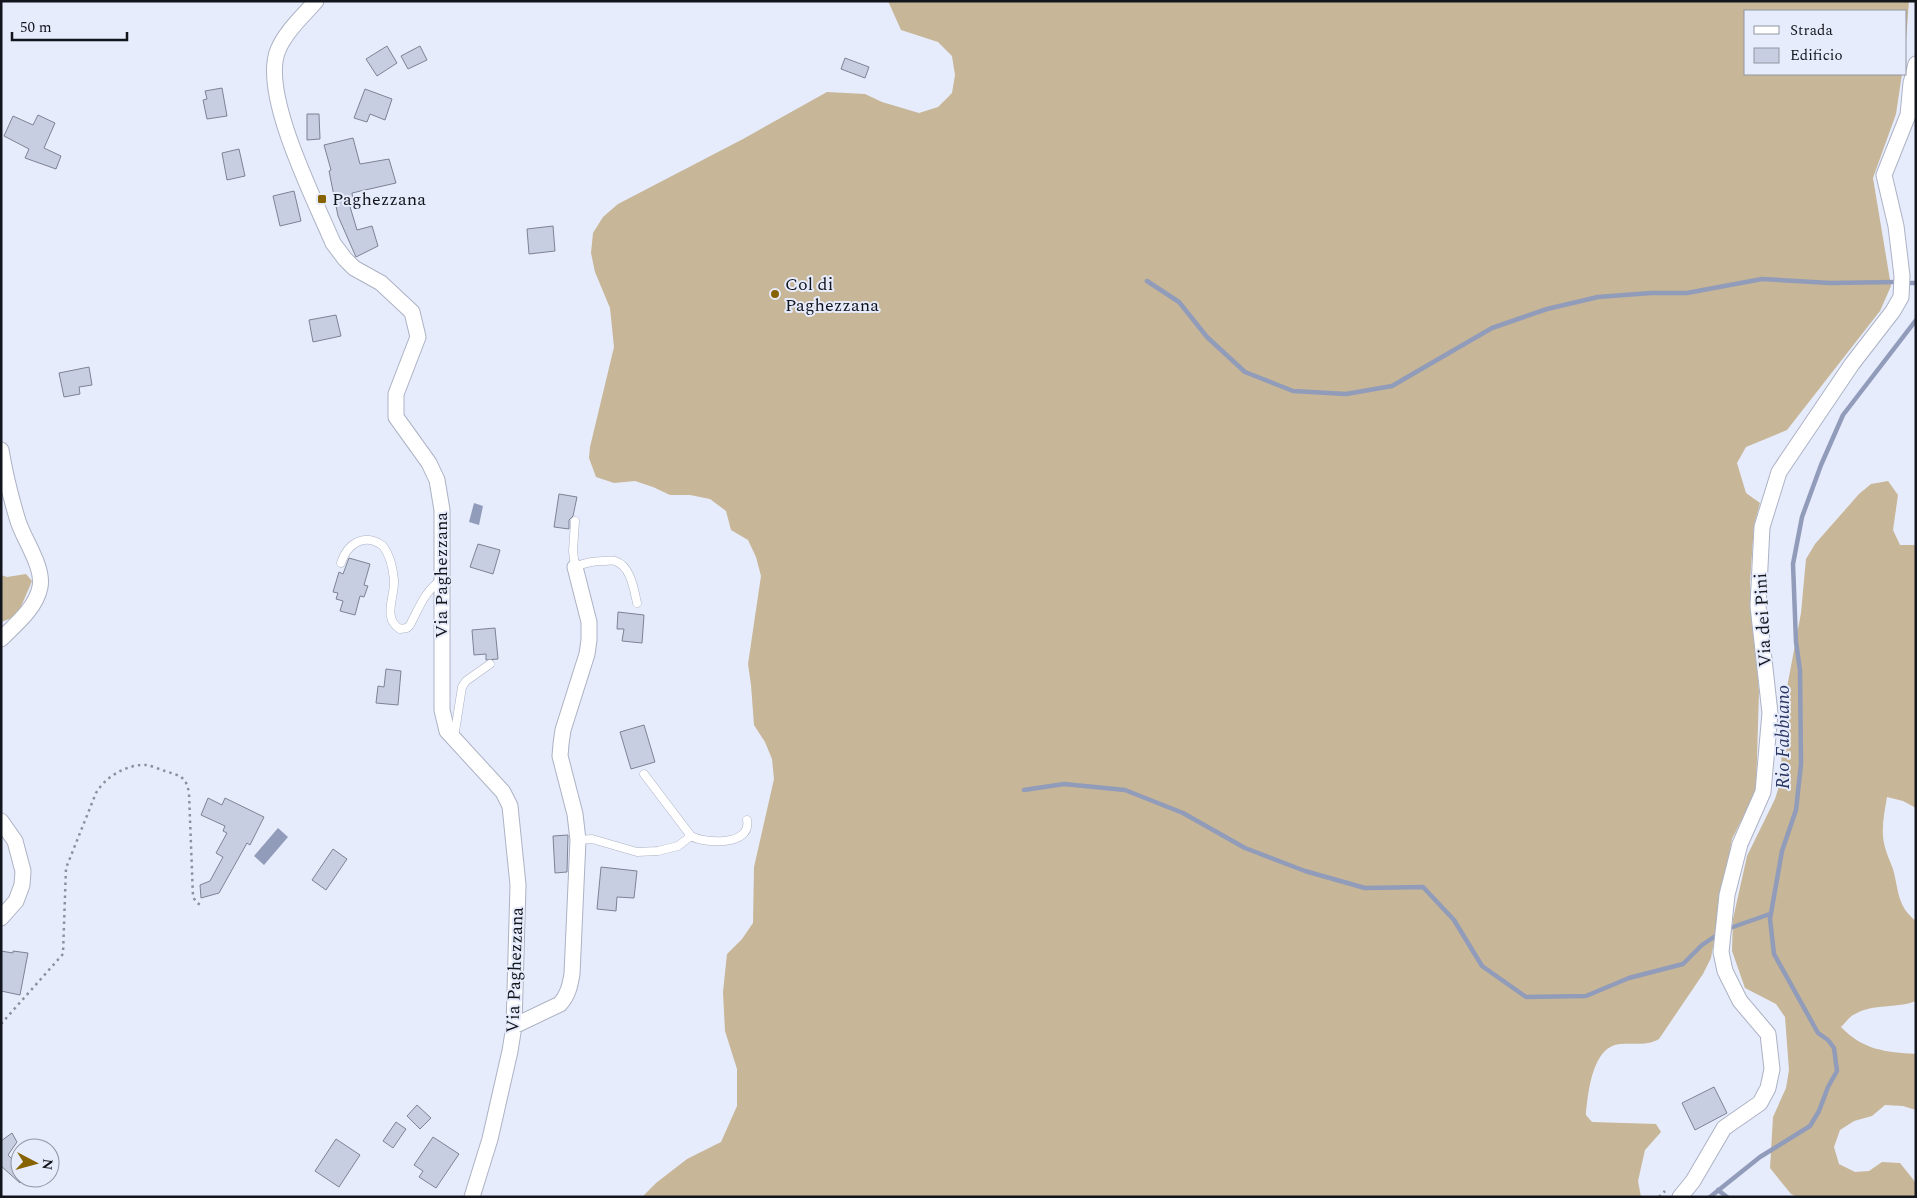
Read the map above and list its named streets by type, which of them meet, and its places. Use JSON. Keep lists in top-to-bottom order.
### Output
{
  "streets": {
    "street": ["Via Paghezzana", "Via dei Pini"]
  },
  "water": ["Rio Fabbiano"],
  "places": {
    "transit": ["Paghezzana"],
    "other": ["Col di Paghezzana"]
  },
  "legend": ["Strada", "Edificio"],
  "scale_bar": "50 m",
  "north": "right"
}
